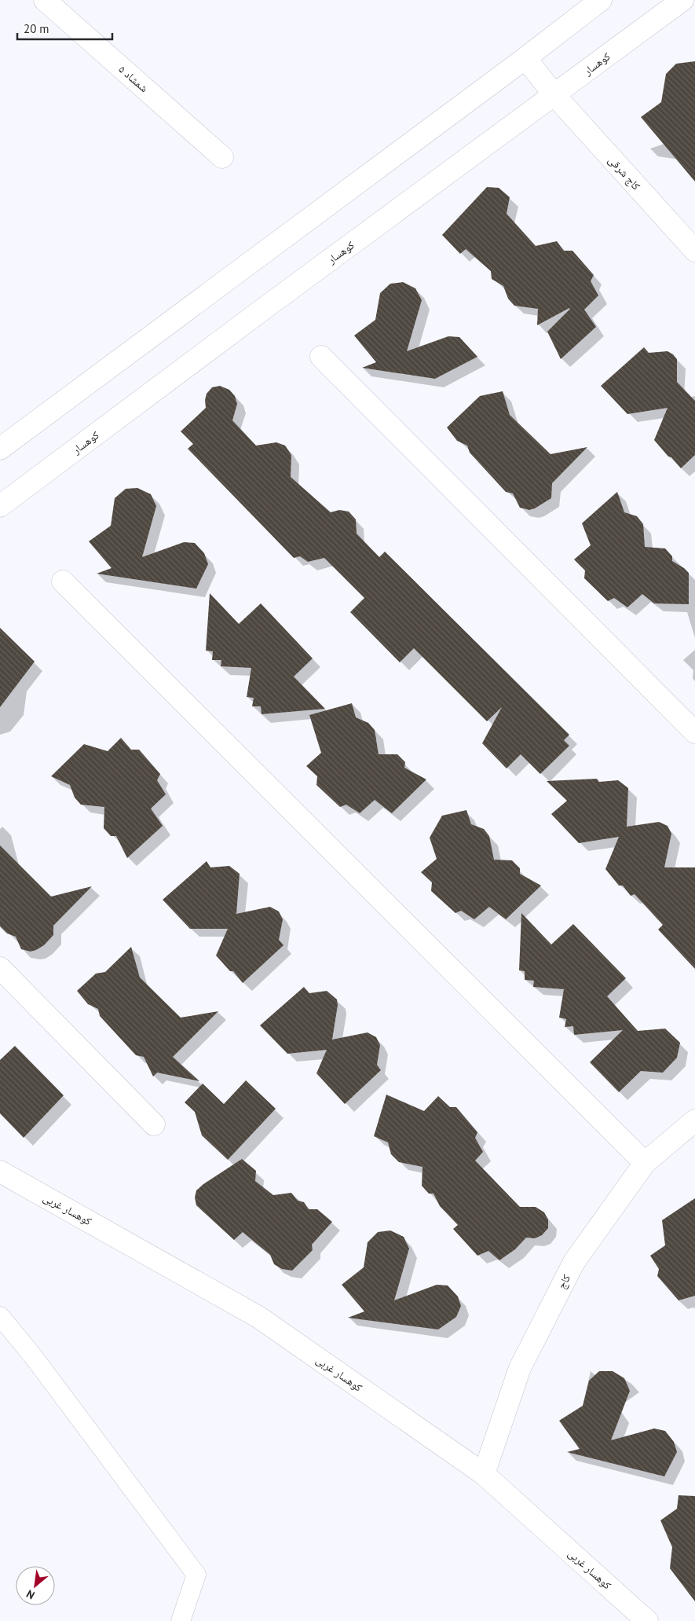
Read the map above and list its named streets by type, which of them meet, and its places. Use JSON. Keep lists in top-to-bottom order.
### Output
{
  "streets": {
    "street": [
      "کوهسار",
      "شمشاد ۵",
      "کاج شرقی",
      "کوهسار غربی",
      "کاج"
    ]
  },
  "crossings": [
    ["کوهسار", "کاج شرقی"],
    ["کوهسار غربی", "کاج"]
  ],
  "scale_bar": "20 m",
  "north": "bottom left"
}
